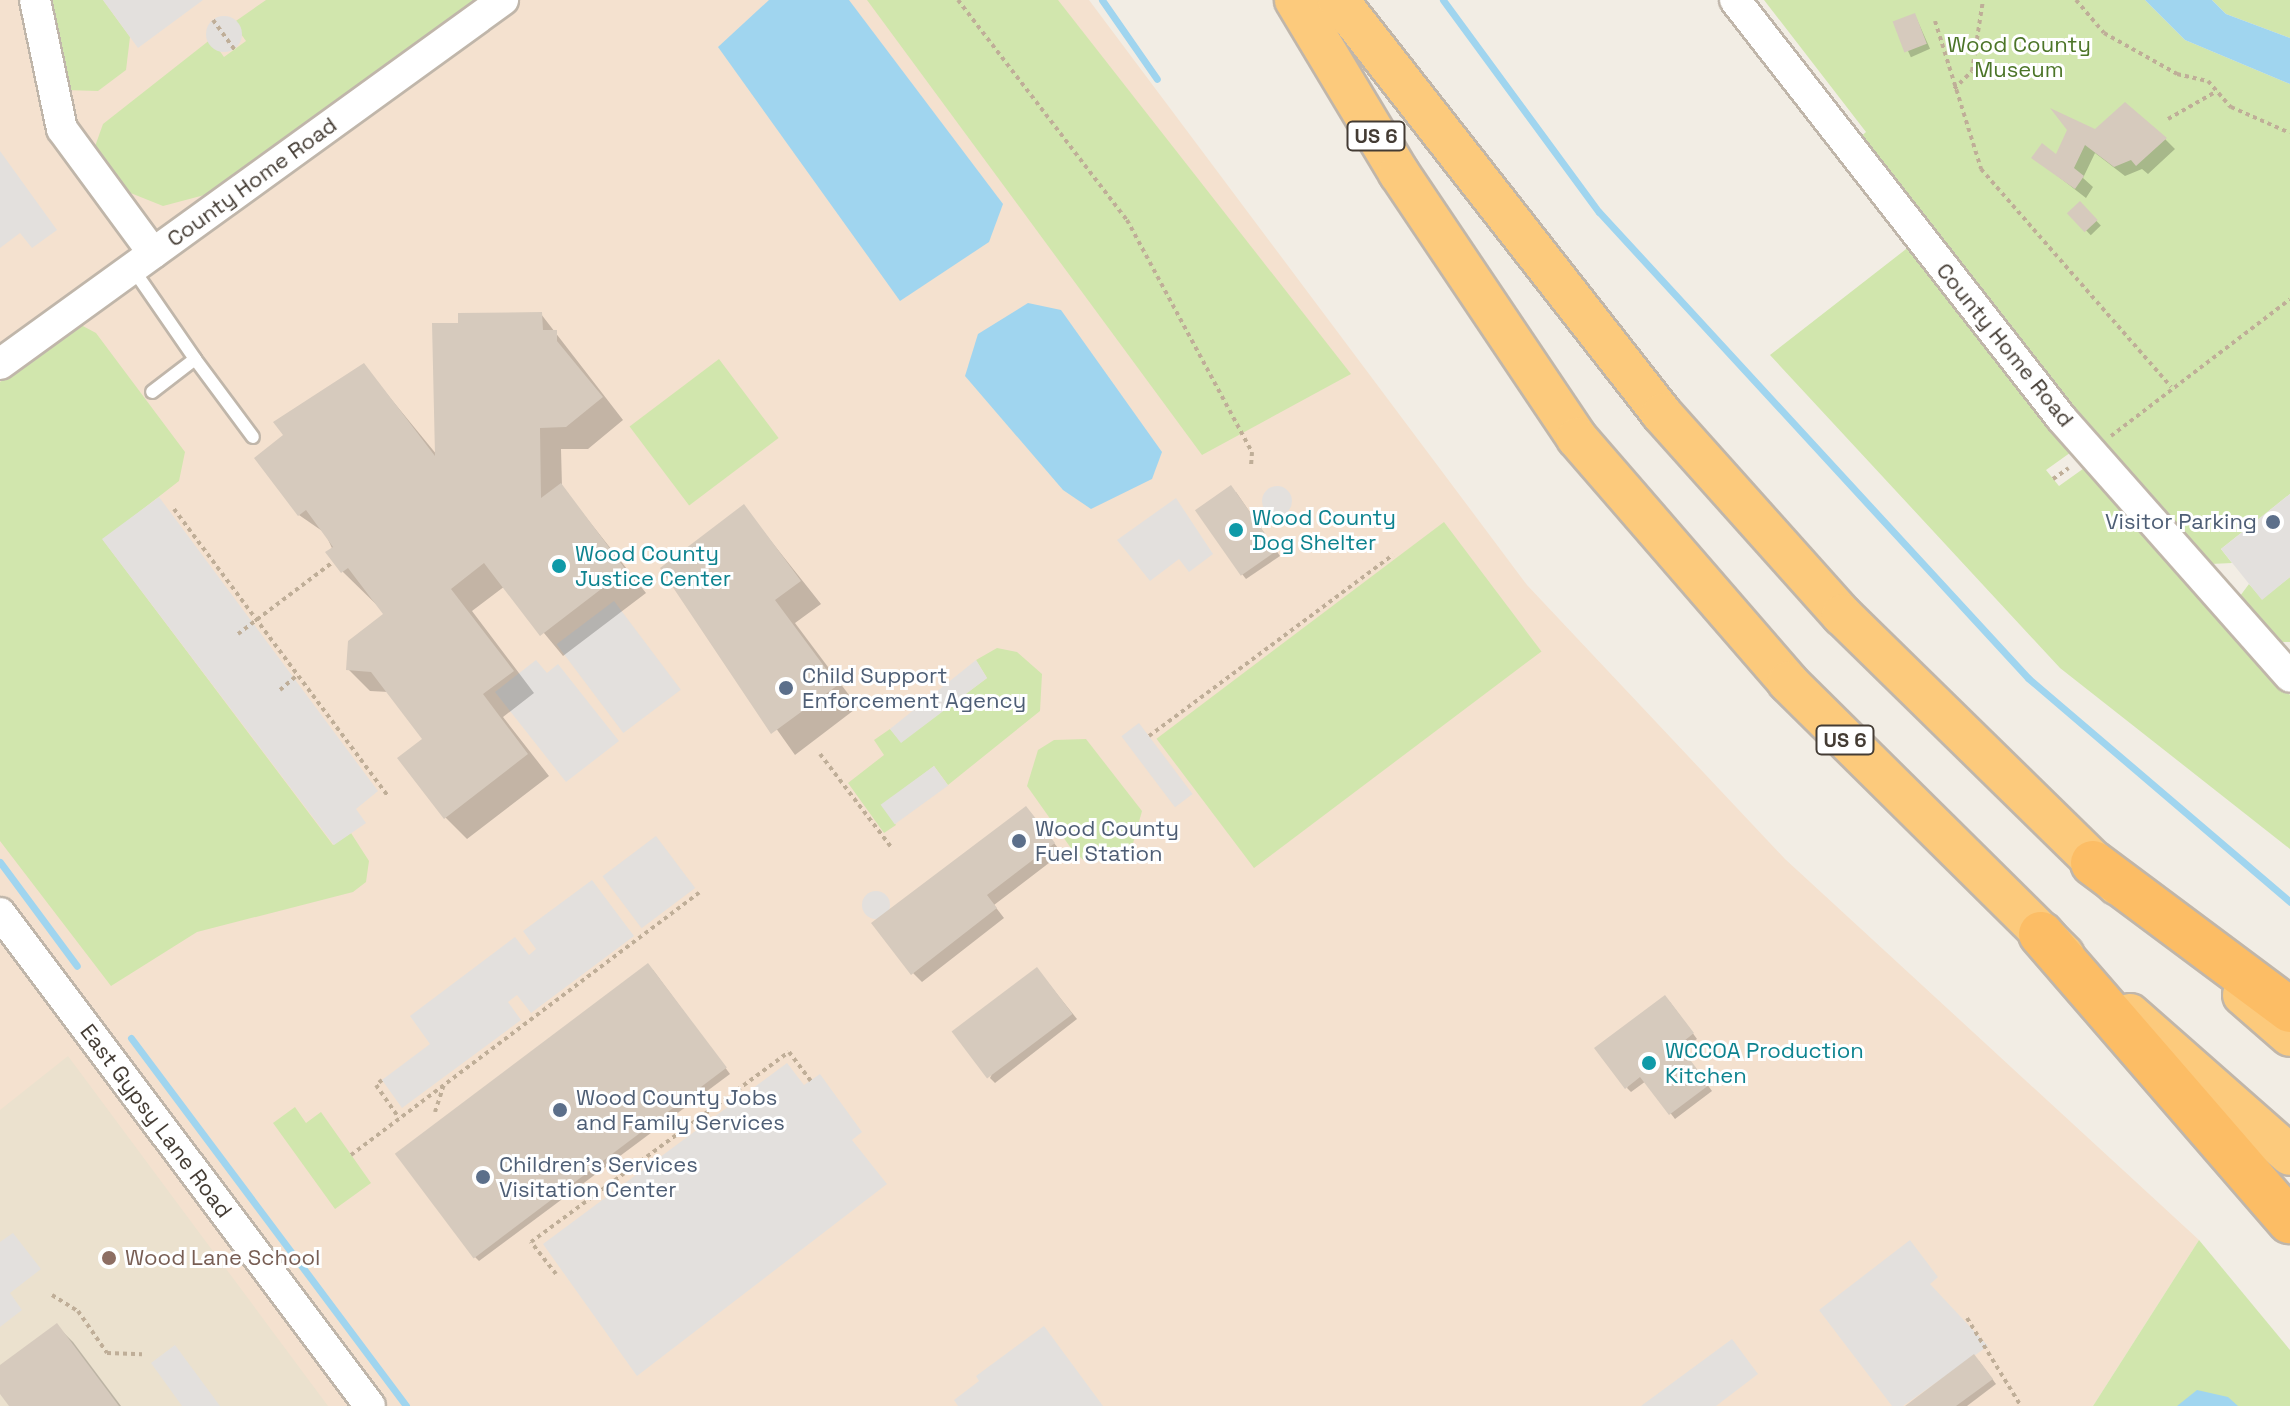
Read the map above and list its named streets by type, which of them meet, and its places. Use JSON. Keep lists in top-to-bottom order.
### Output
{
  "streets": {
    "highway": ["US 6"],
    "street": ["County Home Road", "East Gypsy Lane Road"]
  },
  "parks": ["Wood County Museum"],
  "places": [
    "Visitor Parking",
    "Wood County Dog Shelter",
    "Wood County Justice Center",
    "Child Support Enforcement Agency",
    "Wood County Fuel Station",
    "WCCOA Production Kitchen",
    "Wood County Jobs and Family Services",
    "Children's Services Visitation Center",
    "Wood Lane School"
  ]
}
